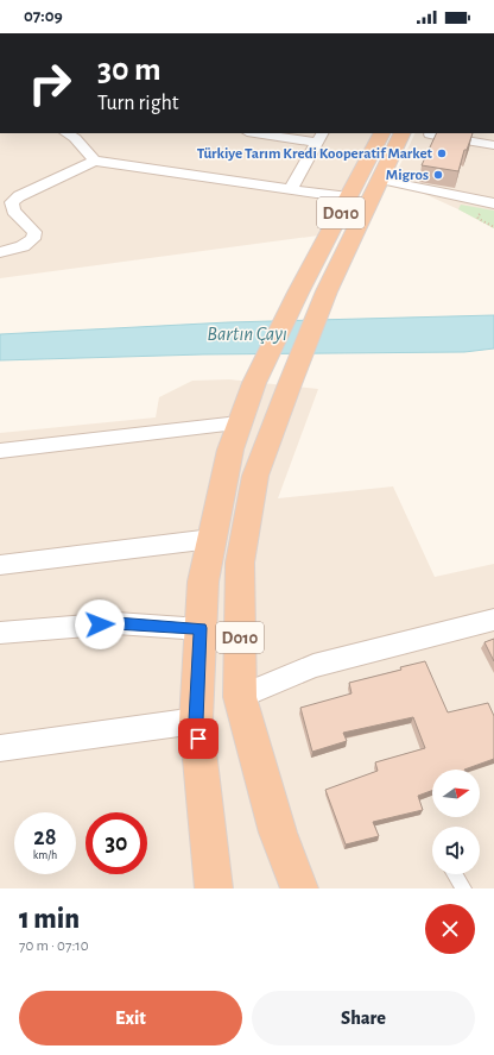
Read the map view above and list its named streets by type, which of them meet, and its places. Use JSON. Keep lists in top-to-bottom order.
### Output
{
  "streets": {
    "highway": ["D010"]
  },
  "water": ["Bartın Çayı"],
  "places": ["Türkiye Tarım Kredi Kooperatif Market", "Migros"],
  "north": "right",
  "page": {
    "status": "07:09",
    "turn": ["30 m", "Turn right"],
    "speed": "28 km/h",
    "limit": "30",
    "heading": ["1 min", "70 m · 07:10"],
    "buttons": ["Exit", "Share"]
  }
}
